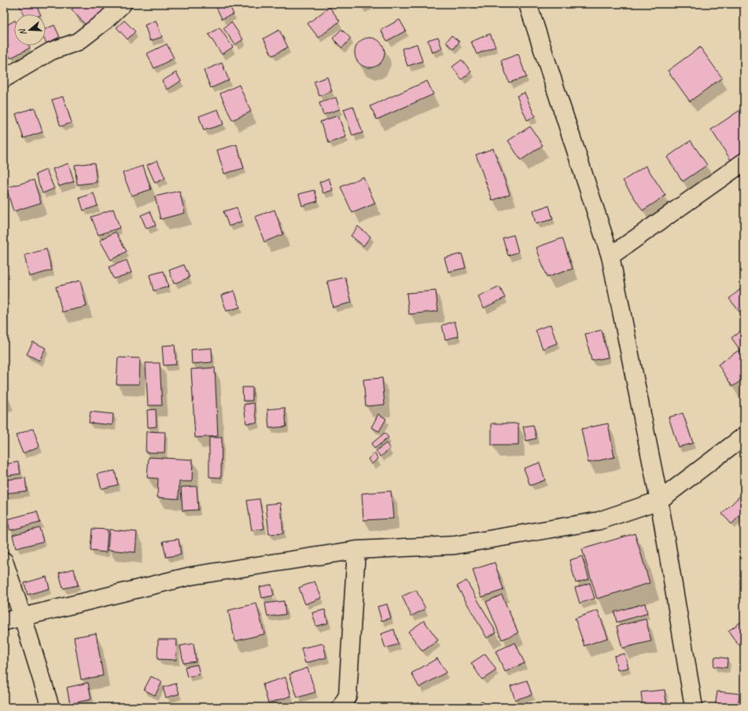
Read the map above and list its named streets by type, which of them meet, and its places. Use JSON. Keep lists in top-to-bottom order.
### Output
{
  "north": "left"
}
